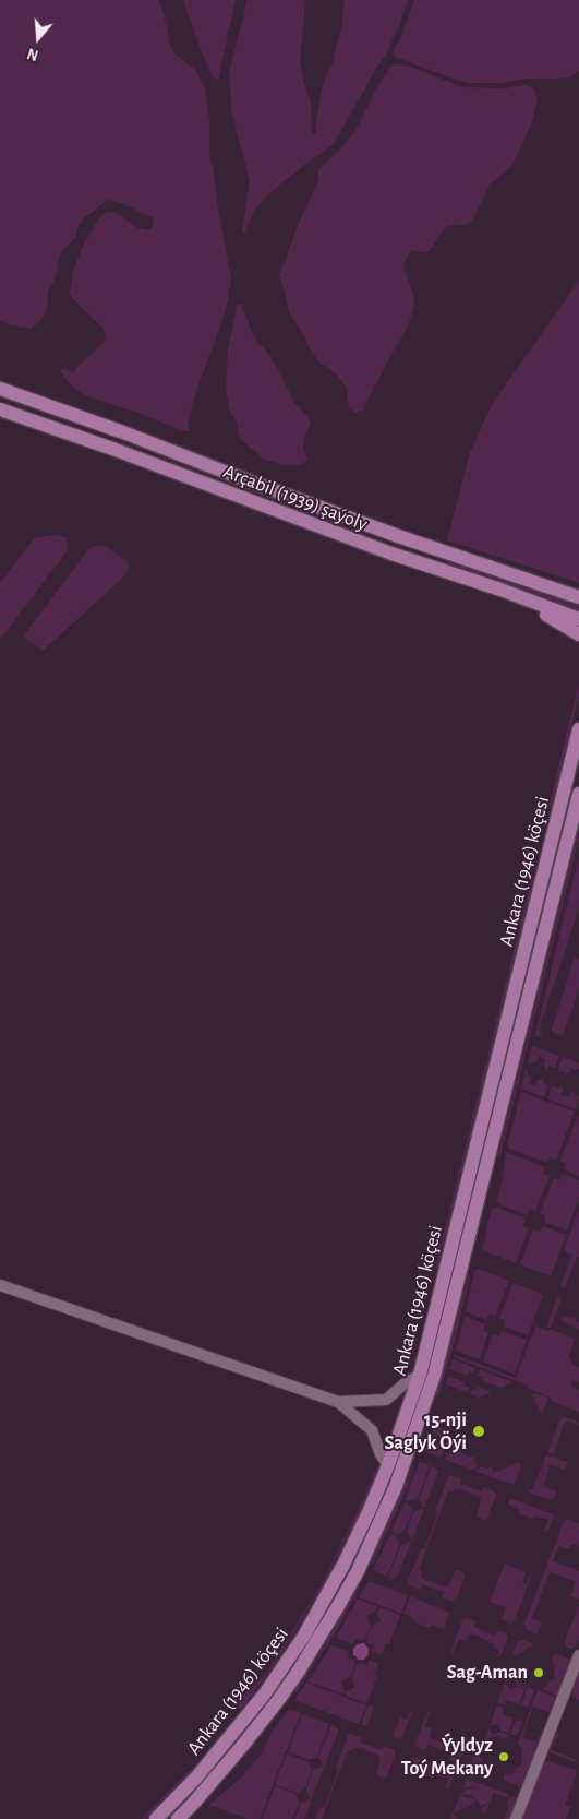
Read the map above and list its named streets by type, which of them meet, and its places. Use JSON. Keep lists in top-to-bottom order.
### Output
{
  "streets": {
    "main road": ["Arçabil (1939) şaýoly", "Ankara (1946) köçesi"]
  },
  "places": ["15-nji Saglyk Öýi", "Sag-Aman", "Ýyldyz Toý Mekany"],
  "north": "bottom"
}
